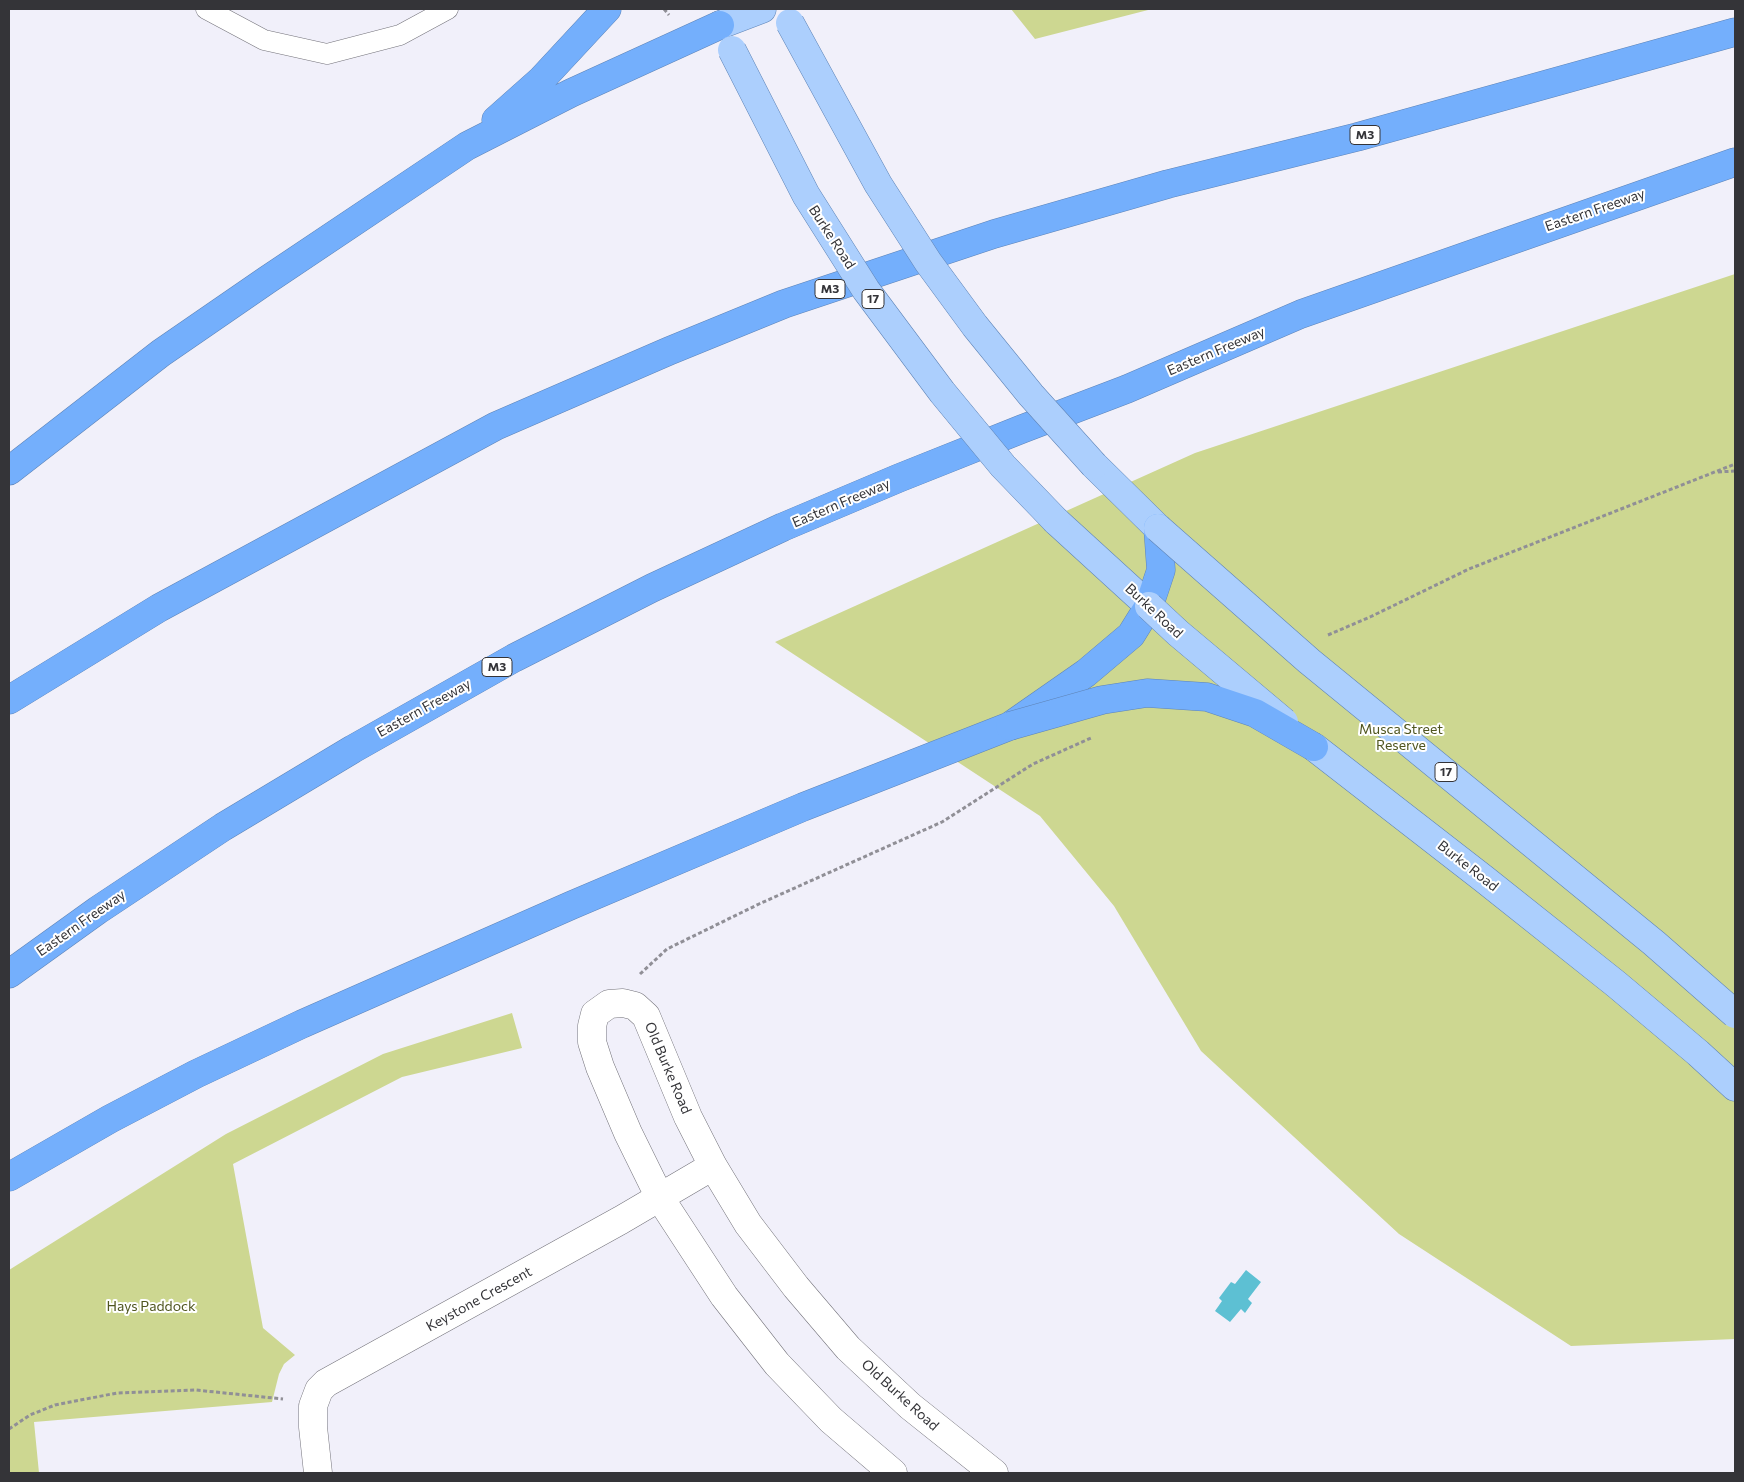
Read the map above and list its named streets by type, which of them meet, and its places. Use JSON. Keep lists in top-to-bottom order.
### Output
{
  "streets": {
    "highway": ["M3", "Eastern Freeway"],
    "main road": ["Burke Road", "17"],
    "street": ["Old Burke Road", "Keystone Crescent"]
  },
  "crossings": [
    ["Old Burke Road", "Keystone Crescent"]
  ],
  "parks": ["Musca Street Reserve", "Hays Paddock"]
}
